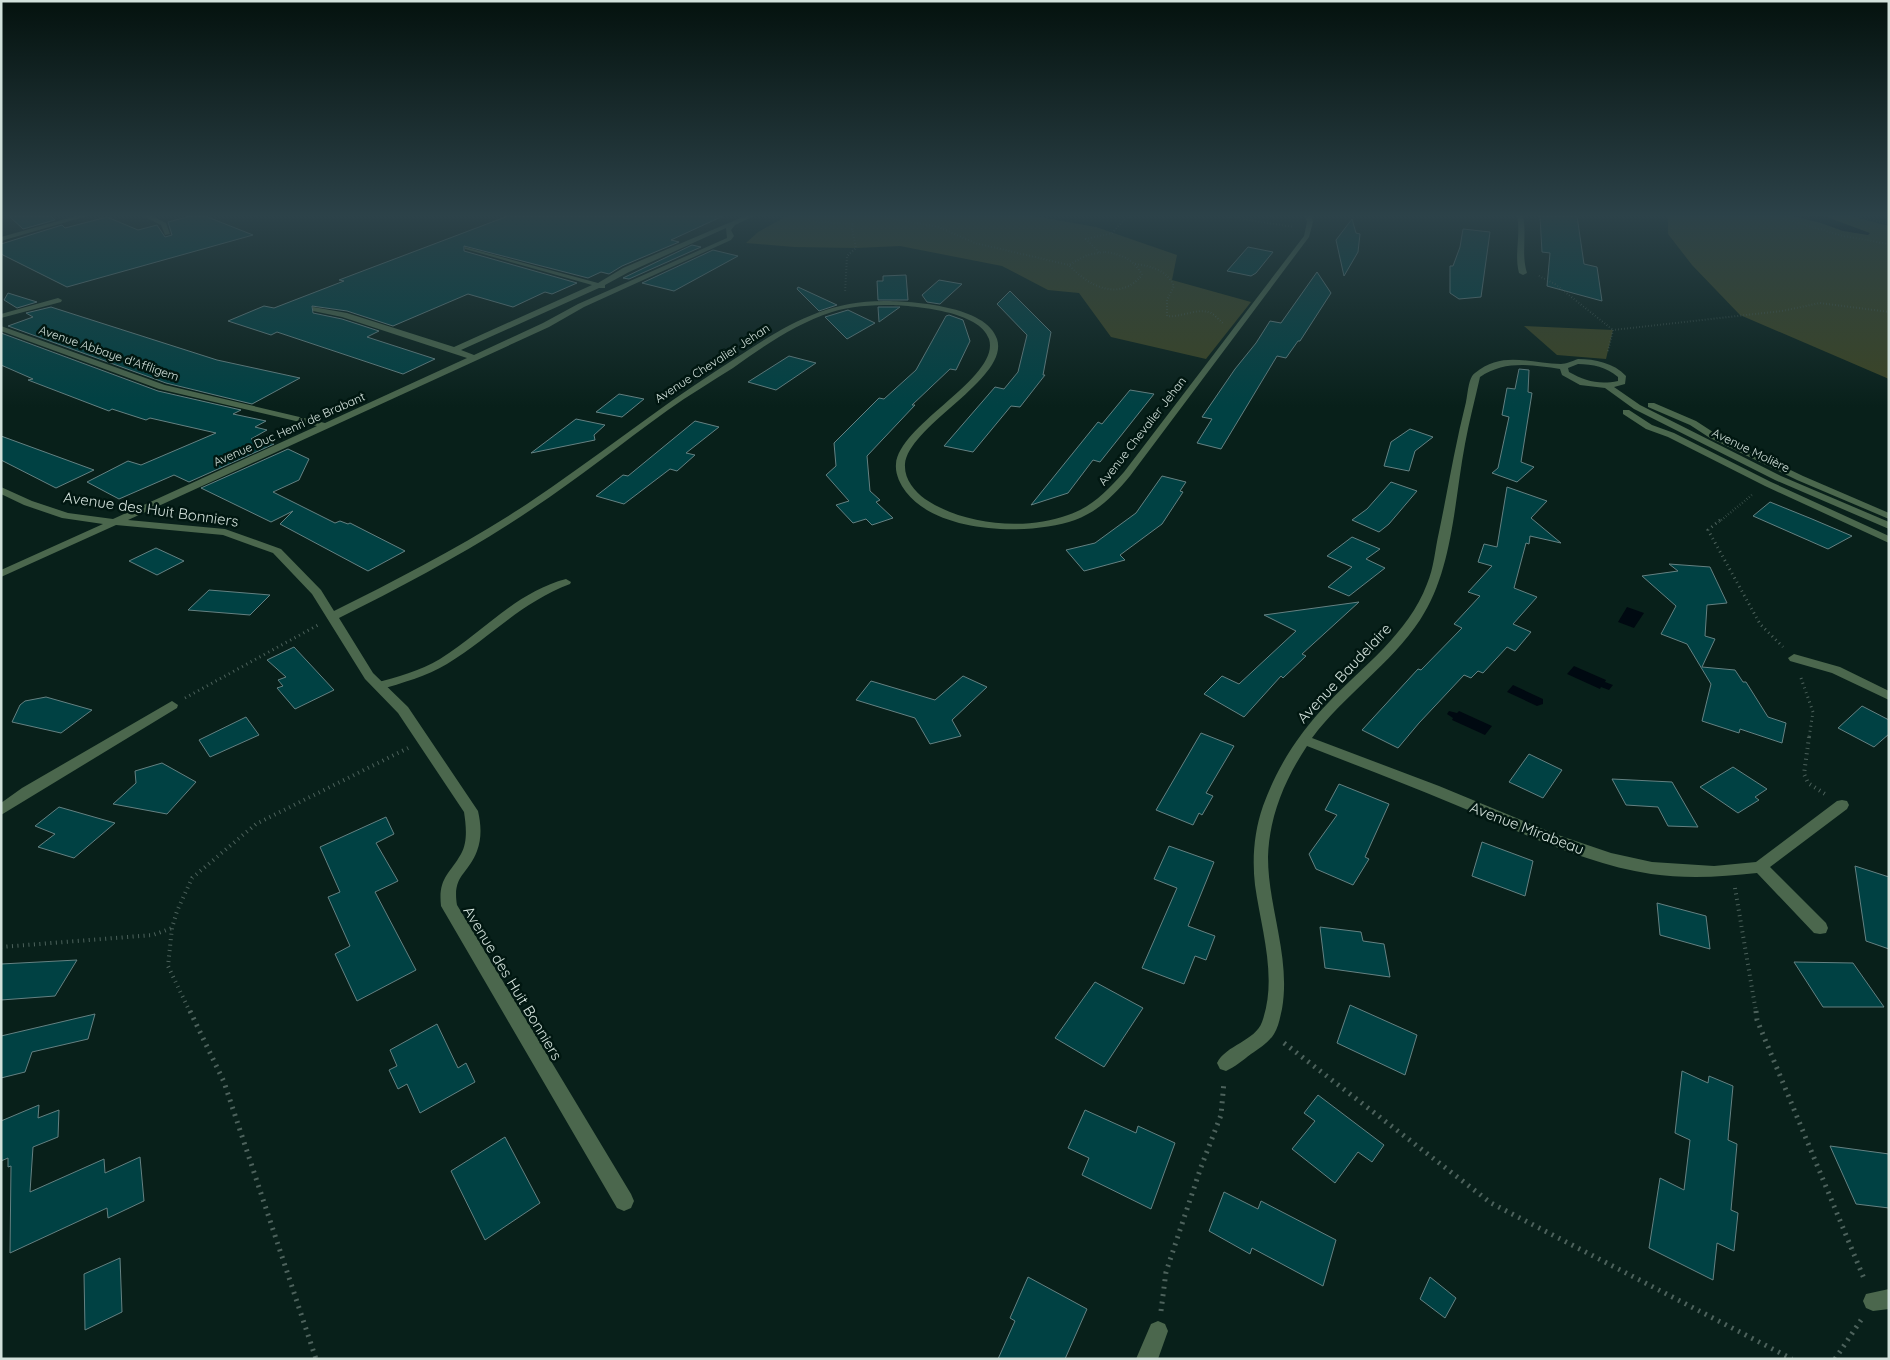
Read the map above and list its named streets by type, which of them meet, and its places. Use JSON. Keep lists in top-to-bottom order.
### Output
{
  "streets": {
    "street": [
      "Avenue Abbaye d'Affligem",
      "Avenue Chevalier Jehan",
      "Avenue Duc Henri de Brabant",
      "Avenue Molière",
      "Avenue des Huit Bonniers",
      "Avenue Baudelaire",
      "Avenue Mirabeau"
    ]
  },
  "crossings": [
    ["Avenue Abbaye d'Affligem", "Avenue Duc Henri de Brabant"],
    ["Avenue Chevalier Jehan", "Avenue des Huit Bonniers"],
    ["Avenue Duc Henri de Brabant", "Avenue des Huit Bonniers"],
    ["Avenue Molière", "Avenue Baudelaire"],
    ["Avenue Baudelaire", "Avenue Mirabeau"]
  ]
}
